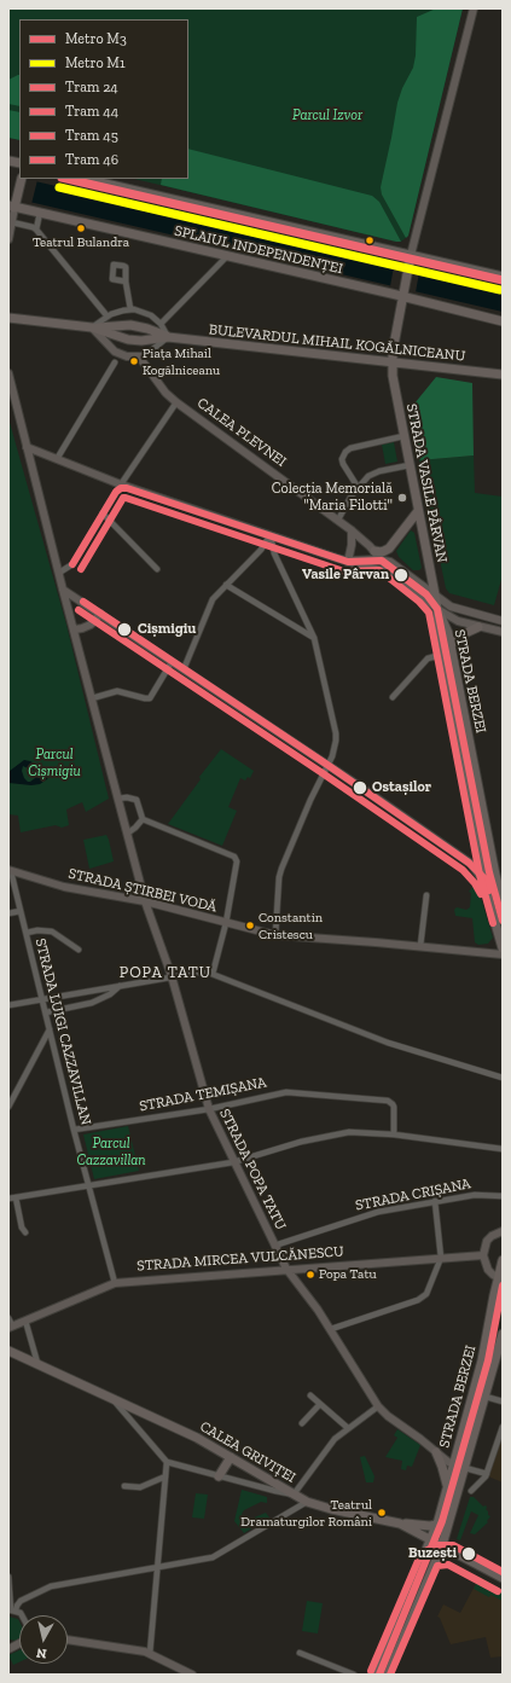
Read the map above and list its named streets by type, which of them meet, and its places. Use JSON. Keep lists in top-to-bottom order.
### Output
{
  "streets": {
    "main road": [
      "SPLAIUL INDEPENDENȚEI",
      "BULEVARDUL MIHAIL KOGĂLNICEANU",
      "STRADA VASILE PÂRVAN",
      "STRADA BERZEI",
      "CALEA GRIVIȚEI"
    ],
    "street": [
      "CALEA PLEVNEI",
      "STRADA ȘTIRBEI VODĂ",
      "STRADA LUIGI CAZZAVILLAN",
      "STRADA TEMIȘANA",
      "STRADA POPA TATU",
      "STRADA CRIȘANA",
      "STRADA MIRCEA VULCĂNESCU"
    ]
  },
  "crossings": [
    ["SPLAIUL INDEPENDENȚEI", "STRADA VASILE PÂRVAN"],
    ["BULEVARDUL MIHAIL KOGĂLNICEANU", "STRADA VASILE PÂRVAN"],
    ["CALEA PLEVNEI", "STRADA VASILE PÂRVAN"],
    ["CALEA PLEVNEI", "STRADA BERZEI"],
    ["CALEA PLEVNEI", "STRADA POPA TATU"],
    ["STRADA VASILE PÂRVAN", "STRADA BERZEI"],
    ["STRADA BERZEI", "STRADA POPA TATU"],
    ["STRADA BERZEI", "CALEA GRIVIȚEI"],
    ["STRADA ȘTIRBEI VODĂ", "STRADA LUIGI CAZZAVILLAN"],
    ["STRADA ȘTIRBEI VODĂ", "STRADA POPA TATU"],
    ["STRADA LUIGI CAZZAVILLAN", "STRADA TEMIȘANA"],
    ["STRADA LUIGI CAZZAVILLAN", "STRADA MIRCEA VULCĂNESCU"],
    ["STRADA TEMIȘANA", "STRADA POPA TATU"],
    ["STRADA POPA TATU", "STRADA CRIȘANA"],
    ["STRADA POPA TATU", "STRADA MIRCEA VULCĂNESCU"]
  ],
  "districts": ["POPA TATU"],
  "parks": ["Parcul Izvor", "Parcul Cișmigiu", "Parcul Cazzavillan"],
  "places": [
    "Teatrul Bulandra",
    "Piața Mihail Kogălniceanu",
    "Colecția Memorială \"Maria Filotti\"",
    "Vasile Pârvan",
    "Cișmigiu",
    "Ostașilor",
    "Constantin Cristescu",
    "Popa Tatu",
    "Teatrul Dramaturgilor Români",
    "Buzești"
  ],
  "lines": [
    "metro line M3",
    "metro line M1",
    "tram line 24",
    "tram line 44",
    "tram line 46",
    "tram line 45"
  ],
  "legend": [
    "Metro M3",
    "Metro M1",
    "Tram 24",
    "Tram 44",
    "Tram 45",
    "Tram 46"
  ],
  "north": "bottom"
}
